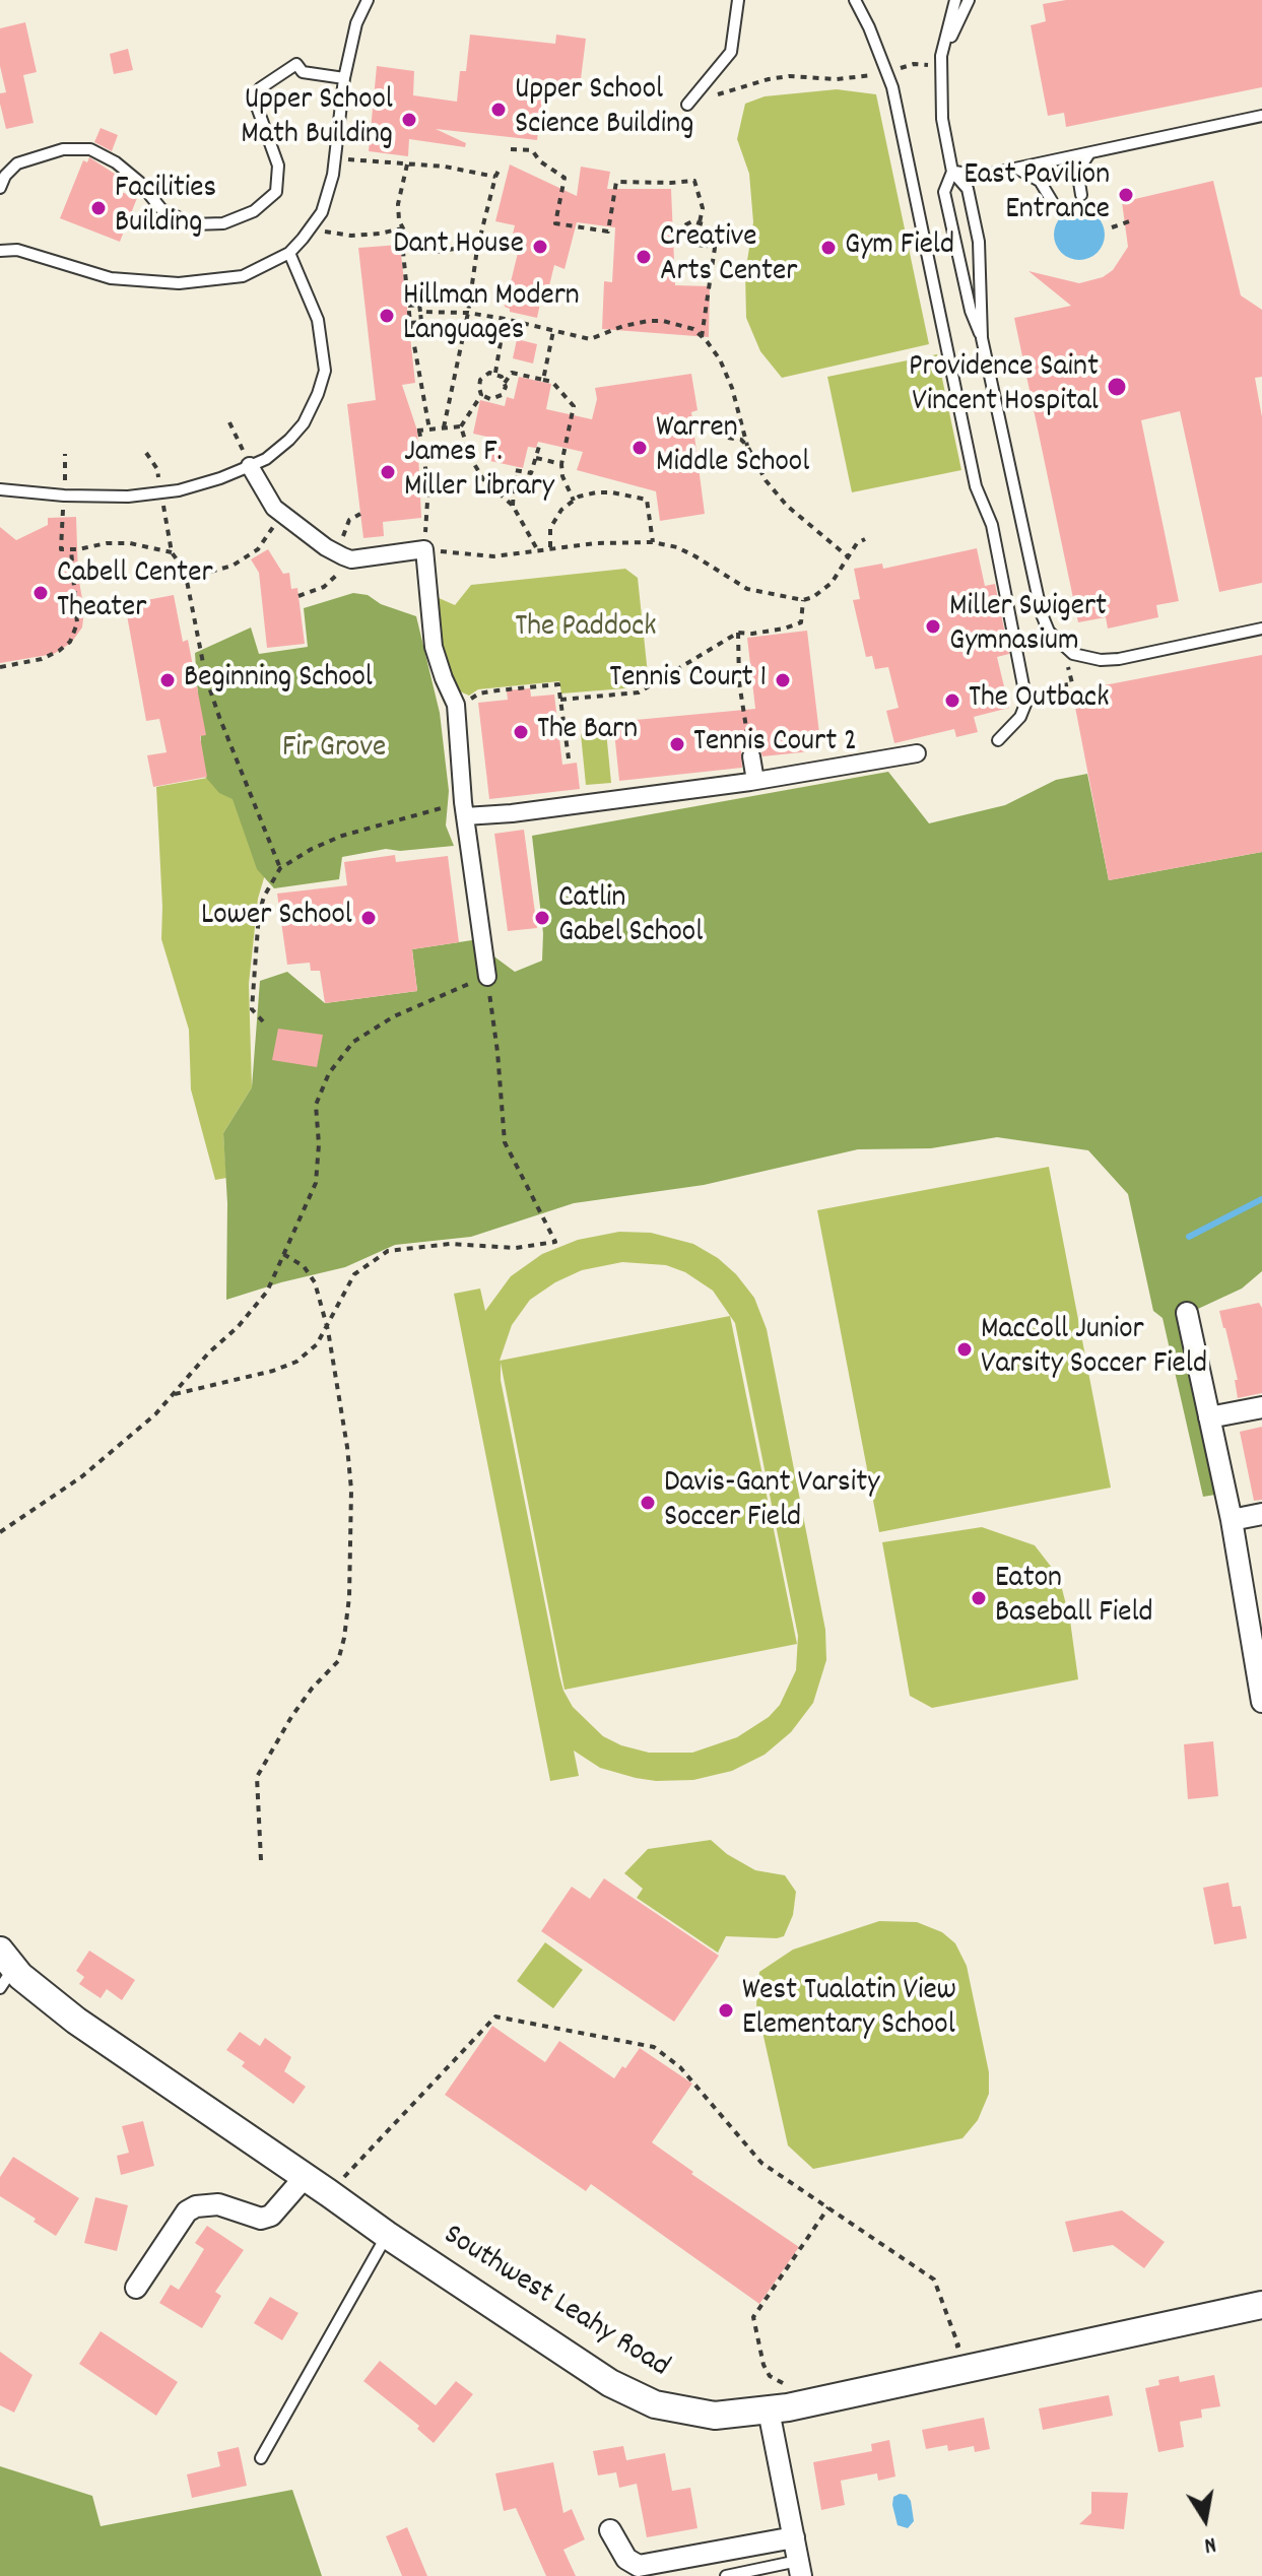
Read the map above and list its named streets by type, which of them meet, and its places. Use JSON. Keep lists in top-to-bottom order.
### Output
{
  "streets": {
    "street": ["Southwest Leahy Road"]
  },
  "parks": ["The Paddock", "Fir Grove"],
  "places": [
    "Upper School Science Building",
    "Upper School Math Building",
    "East Pavilion Entrance",
    "Facilities Building",
    "Dant House",
    "Gym Field",
    "Creative Arts Center",
    "Hillman Modern Languages",
    "Providence Saint Vincent Hospital",
    "Warren Middle School",
    "James F. Miller Library",
    "Cabell Center Theater",
    "Miller Swigert Gymnasium",
    "Beginning School",
    "Tennis Court 1",
    "The Outback",
    "The Barn",
    "Tennis Court 2",
    "Lower School",
    "Catlin Gabel School",
    "MacColl Junior Varsity Soccer Field",
    "Davis-Gant Varsity Soccer Field",
    "Eaton Baseball Field",
    "West Tualatin View Elementary School"
  ],
  "north": "bottom"
}
